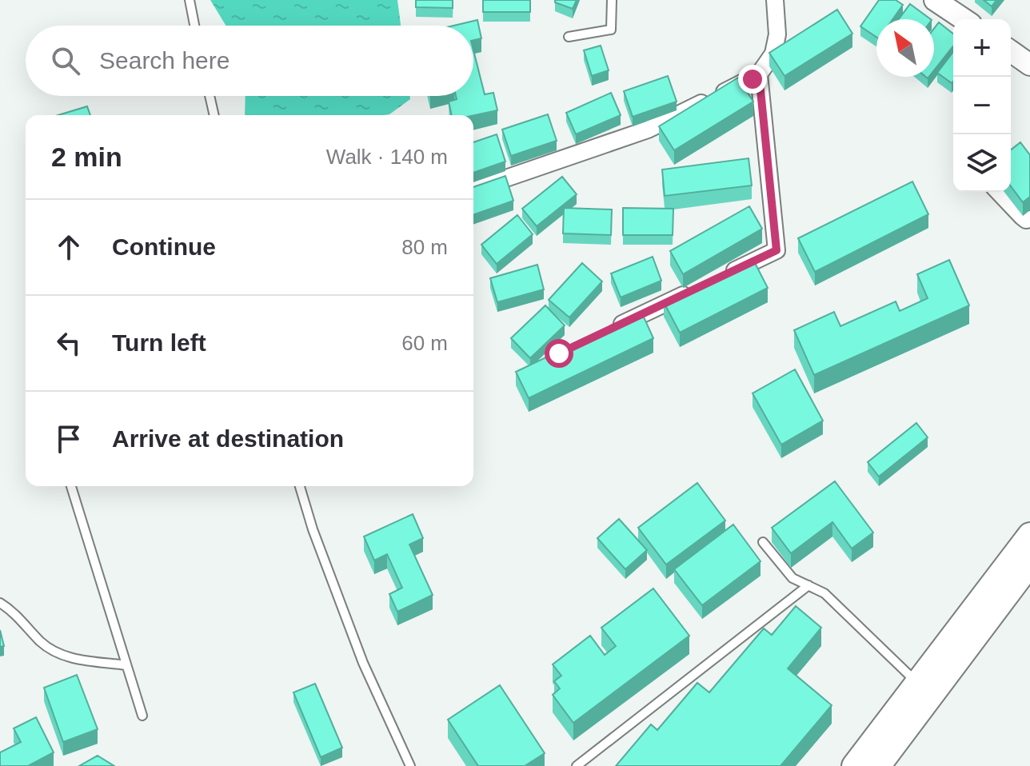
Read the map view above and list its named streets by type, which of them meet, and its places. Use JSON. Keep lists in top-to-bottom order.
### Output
{
  "north": "top left",
  "page": {
    "map_buttons": ["+", "−"],
    "search": "Search here",
    "heading": ["2 min", "Walk · 140 m"],
    "list": [
      ["Continue", "80 m"],
      ["Turn left", "60 m"],
      "Arrive at destination"
    ]
  }
}
